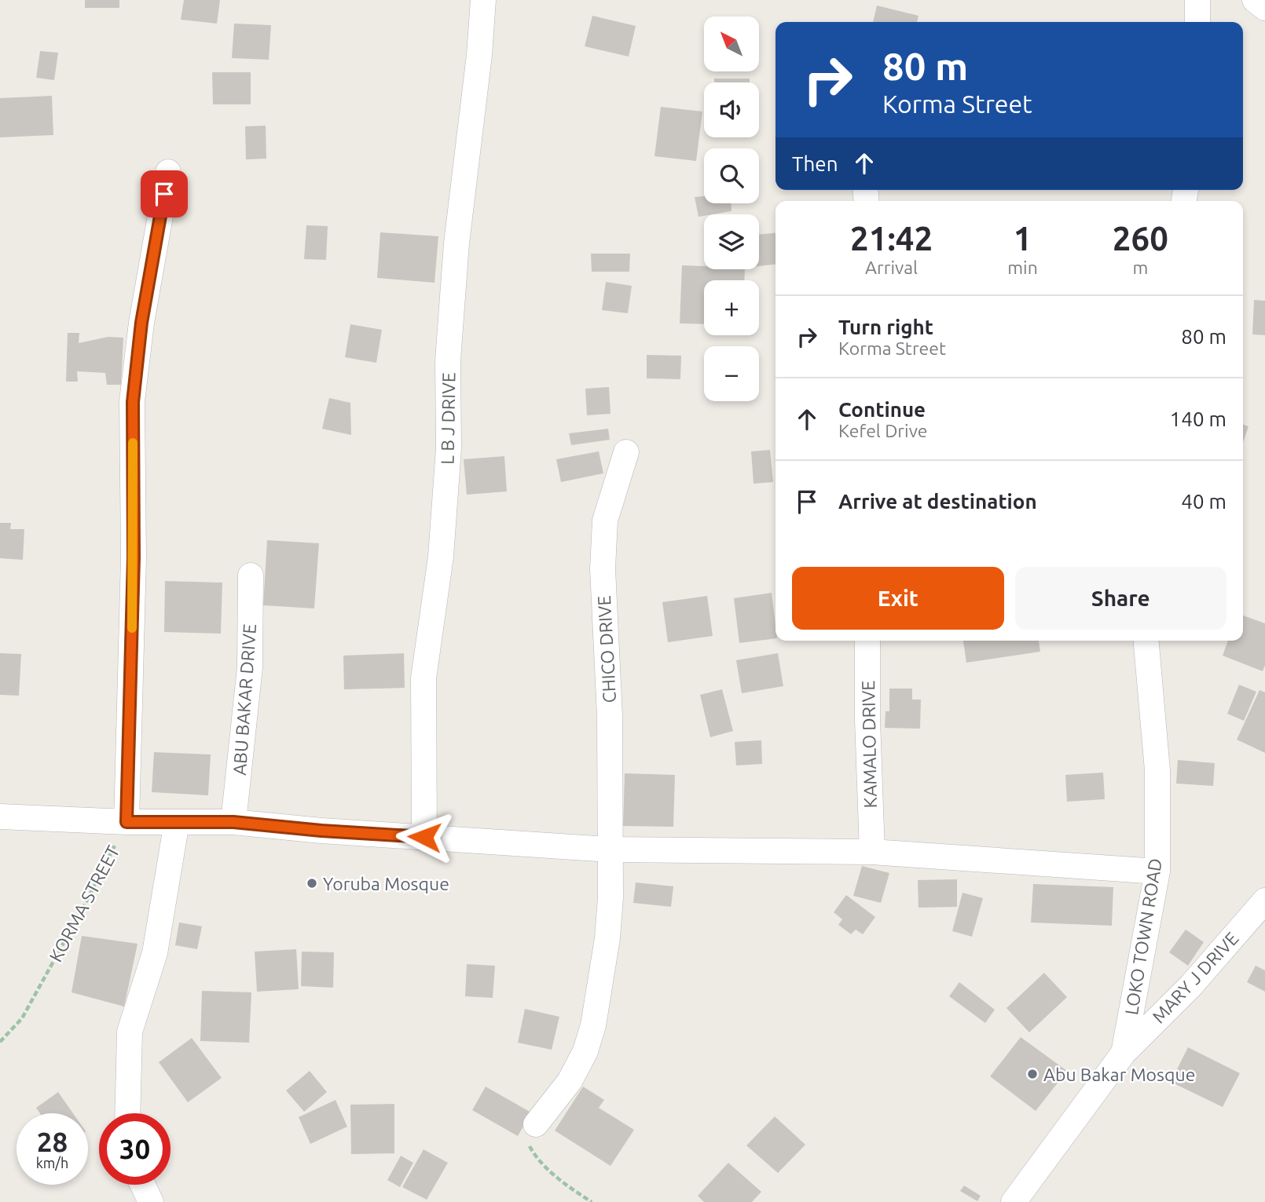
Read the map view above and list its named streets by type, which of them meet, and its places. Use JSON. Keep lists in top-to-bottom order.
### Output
{
  "streets": {
    "street": [
      "L B J DRIVE",
      "CHICO DRIVE",
      "ABU BAKAR DRIVE",
      "KAMALO DRIVE",
      "LOKO TOWN ROAD",
      "MARY J DRIVE"
    ],
    "path": ["KORMA STREET"]
  },
  "crossings": [
    ["LOKO TOWN ROAD", "MARY J DRIVE"]
  ],
  "places": ["Yoruba Mosque", "Abu Bakar Mosque"],
  "north": "top left",
  "page": {
    "map_buttons": ["+", "−"],
    "turn": ["80 m", "Korma Street"],
    "then": "Then",
    "eta": [
      "21:42",
      "Arrival",
      "1",
      "min",
      "260",
      "m"
    ],
    "list": [
      {
        "name": "Turn right",
        "note": "Korma Street",
        "value": "80 m"
      },
      {
        "name": "Continue",
        "note": "Kefel Drive",
        "value": "140 m"
      },
      {
        "name": "Arrive at destination",
        "value": "40 m"
      }
    ],
    "buttons": ["Exit", "Share"],
    "speed": "28 km/h",
    "limit": "30"
  }
}
